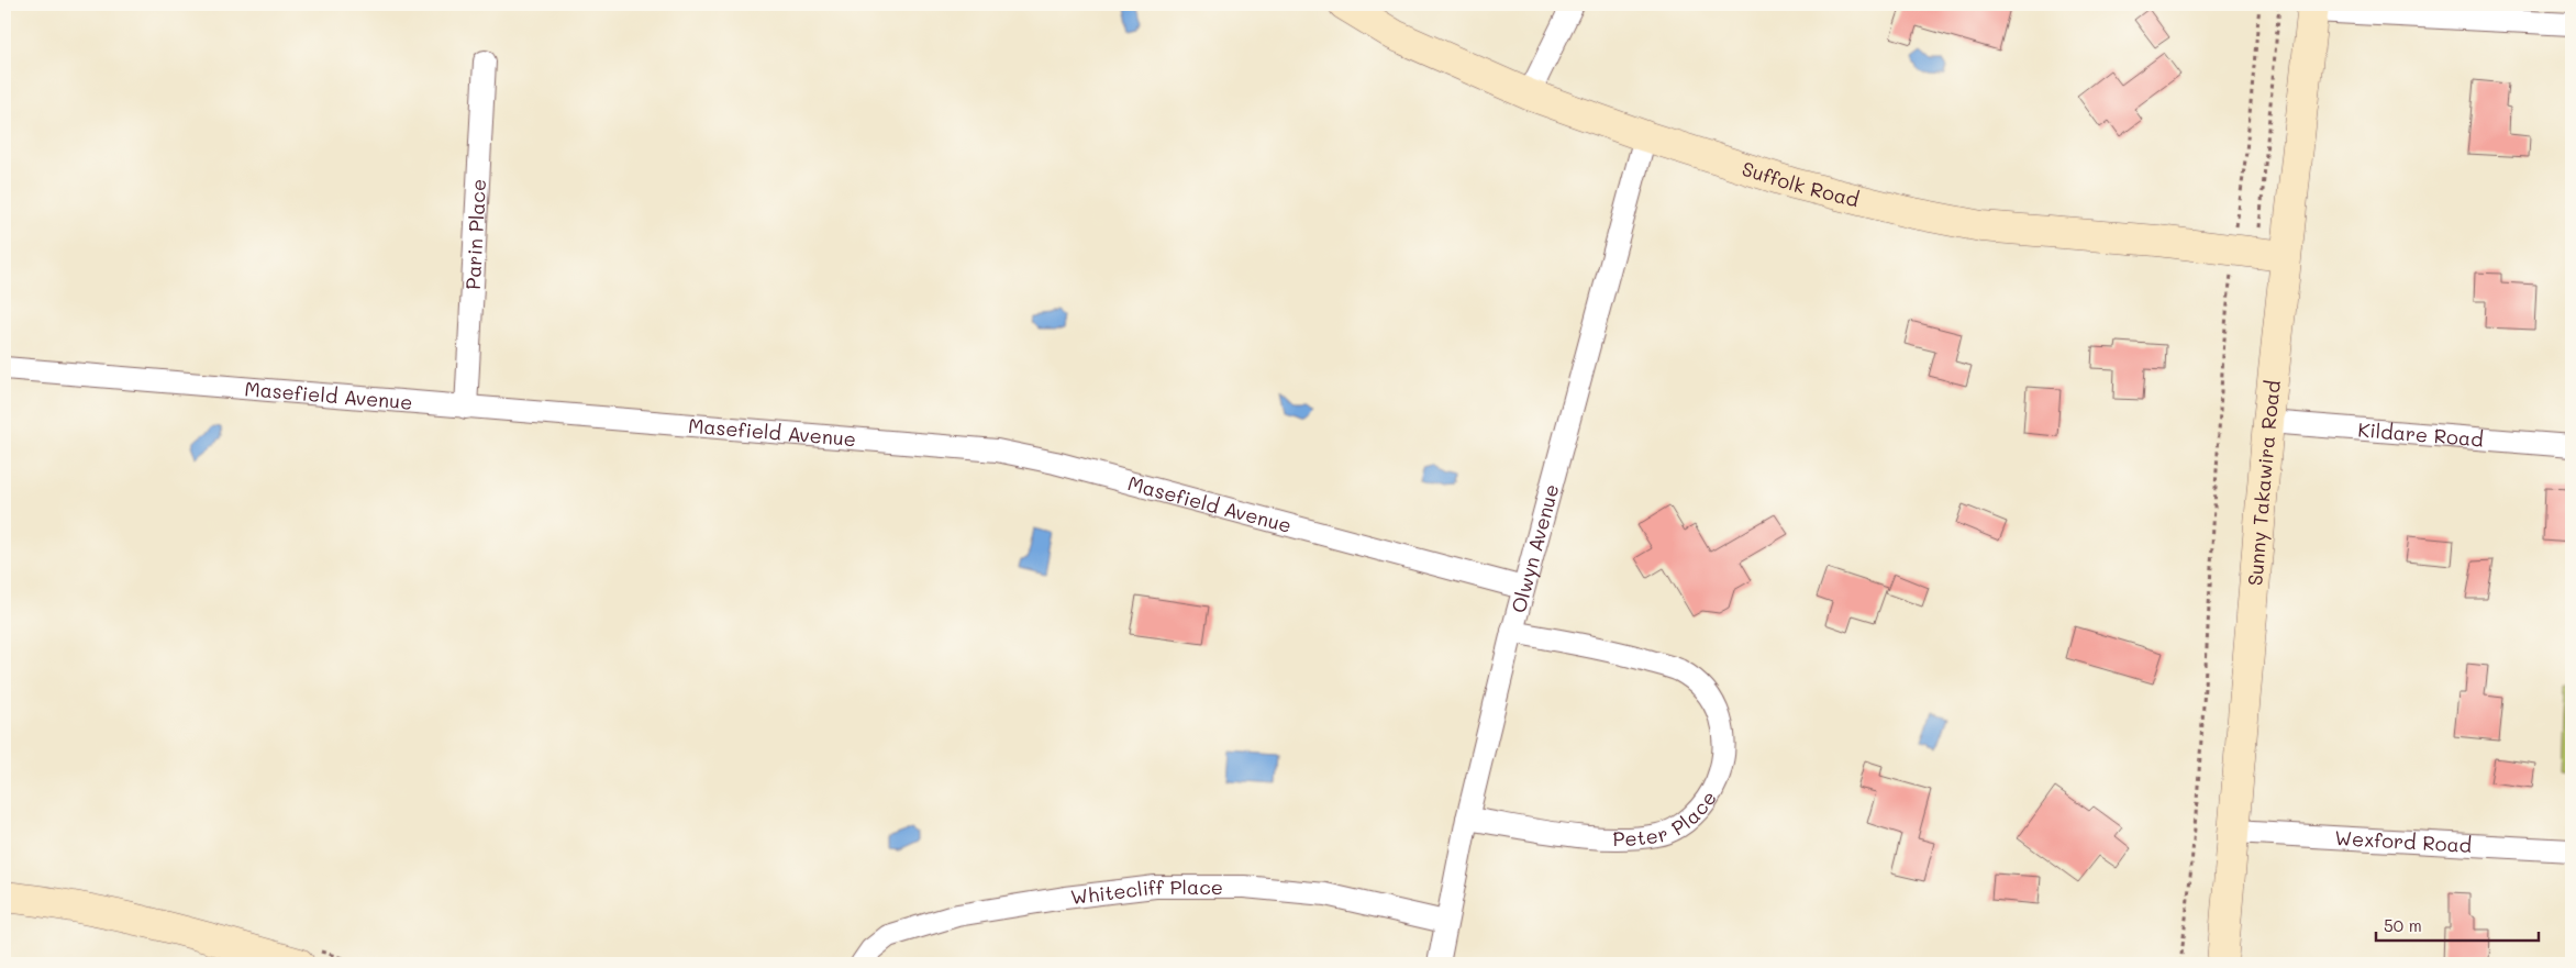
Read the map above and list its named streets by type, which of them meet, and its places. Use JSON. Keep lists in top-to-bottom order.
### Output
{
  "streets": {
    "street": [
      "Suffolk Road",
      "Parin Place",
      "Masefield Avenue",
      "Kildare Road",
      "Sunny Takawira Road",
      "Olwyn Avenue",
      "Peter Place",
      "Wexford Road",
      "Whitecliff Place"
    ]
  },
  "crossings": [
    ["Suffolk Road", "Sunny Takawira Road"],
    ["Suffolk Road", "Olwyn Avenue"],
    ["Parin Place", "Masefield Avenue"],
    ["Masefield Avenue", "Olwyn Avenue"],
    ["Kildare Road", "Sunny Takawira Road"],
    ["Sunny Takawira Road", "Wexford Road"],
    ["Olwyn Avenue", "Peter Place"],
    ["Olwyn Avenue", "Whitecliff Place"]
  ],
  "scale_bar": "50 m"
}
